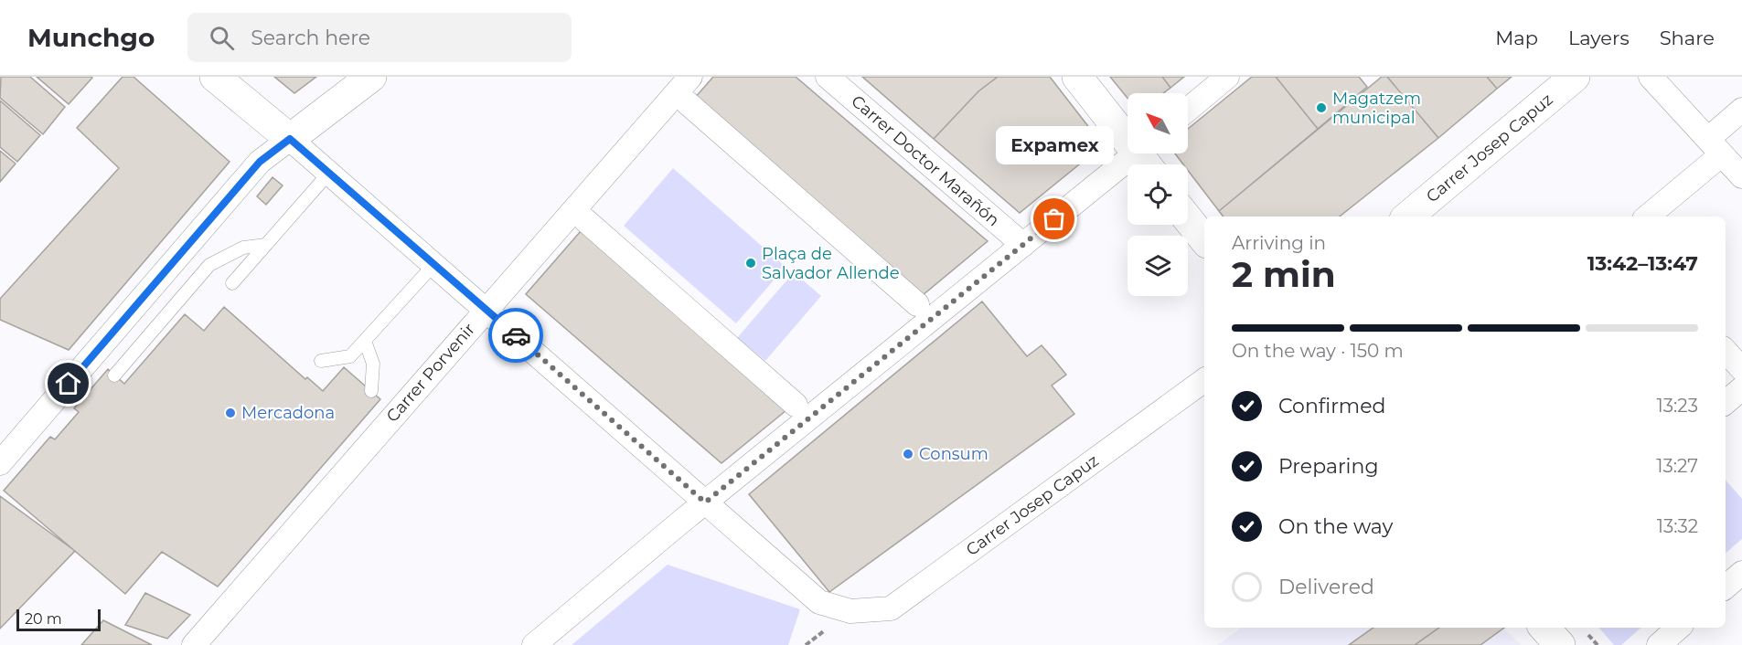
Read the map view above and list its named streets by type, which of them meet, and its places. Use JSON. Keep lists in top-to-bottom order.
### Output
{
  "streets": {
    "street": ["Carrer Josep Capuz", "Carrer Doctor Marañón", "Carrer Porvenir"]
  },
  "places": [
    "Magatzem municipal",
    "Expamex",
    "Plaça de Salvador Allende",
    "Mercadona",
    "Consum"
  ],
  "scale_bar": "20 m",
  "north": "top left",
  "page": {
    "header": "Munchgo",
    "search": "Search here",
    "nav": ["Map", "Layers", "Share"],
    "bubble": "Expamex",
    "heading": ["2 min", "Arriving in", "13:42–13:47"],
    "bar": "On the way · 150 m",
    "list": [
      ["Confirmed", "13:23"],
      ["Preparing", "13:27"],
      ["On the way", "13:32"],
      "Delivered"
    ],
    "scale": "20 m"
  }
}
